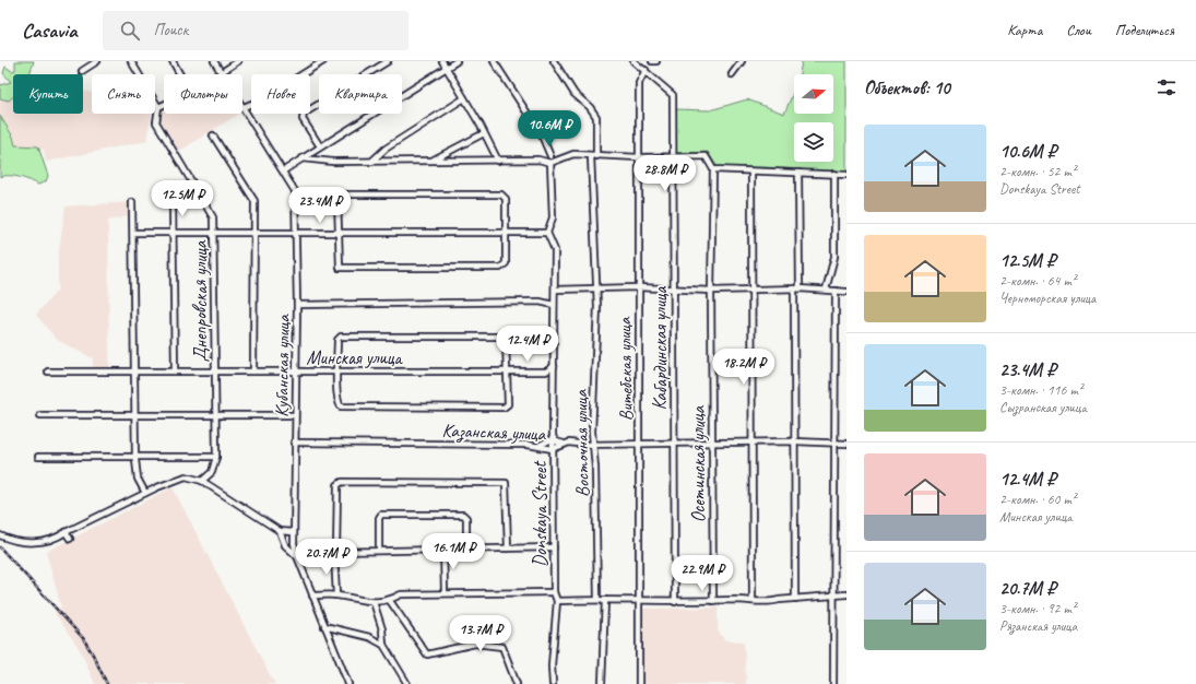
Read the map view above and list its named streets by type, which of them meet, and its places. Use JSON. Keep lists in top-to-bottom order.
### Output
{
  "streets": {
    "street": [
      "Днепровская улица",
      "Кабардинская улица",
      "Минская улица",
      "Кубанская улица",
      "Витебская улица",
      "Казанская улица",
      "Восточная улица",
      "Осетинская улица",
      "Donskaya Street"
    ]
  },
  "crossings": [
    ["Днепровская улица", "Минская улица"],
    ["Кабардинская улица", "Витебская улица"],
    ["Кабардинская улица", "Казанская улица"],
    ["Минская улица", "Кубанская улица"],
    ["Минская улица", "Donskaya Street"],
    ["Кубанская улица", "Казанская улица"],
    ["Витебская улица", "Казанская улица"],
    ["Казанская улица", "Восточная улица"],
    ["Казанская улица", "Осетинская улица"],
    ["Казанская улица", "Donskaya Street"]
  ],
  "north": "right",
  "page": {
    "header": "Casavia",
    "search": "Поиск",
    "nav": ["Карта", "Слои", "Поделиться"],
    "heading": "Объектов: 10",
    "chip": [
      "Купить",
      "Снять",
      "Фильтры",
      "Новое",
      "Квартира"
    ],
    "price": [
      "10.6M ₽",
      "28.8M ₽",
      "12.5M ₽",
      "23.4M ₽",
      "12.4M ₽",
      "18.2M ₽",
      "16.1M ₽",
      "20.7M ₽",
      "22.9M ₽",
      "13.7M ₽"
    ],
    "list": [
      {
        "name": "10.6M ₽",
        "note": "2-комн. · 52 m² · Donskaya Street"
      },
      {
        "name": "12.5M ₽",
        "note": "2-комн. · 64 m² · Черноморская улица"
      },
      {
        "name": "23.4M ₽",
        "note": "3-комн. · 116 m² · Сызранская улица"
      },
      {
        "name": "12.4M ₽",
        "note": "2-комн. · 60 m² · Минская улица"
      },
      {
        "name": "20.7M ₽",
        "note": "3-комн. · 92 m² · Рязанская улица"
      }
    ]
  }
}
